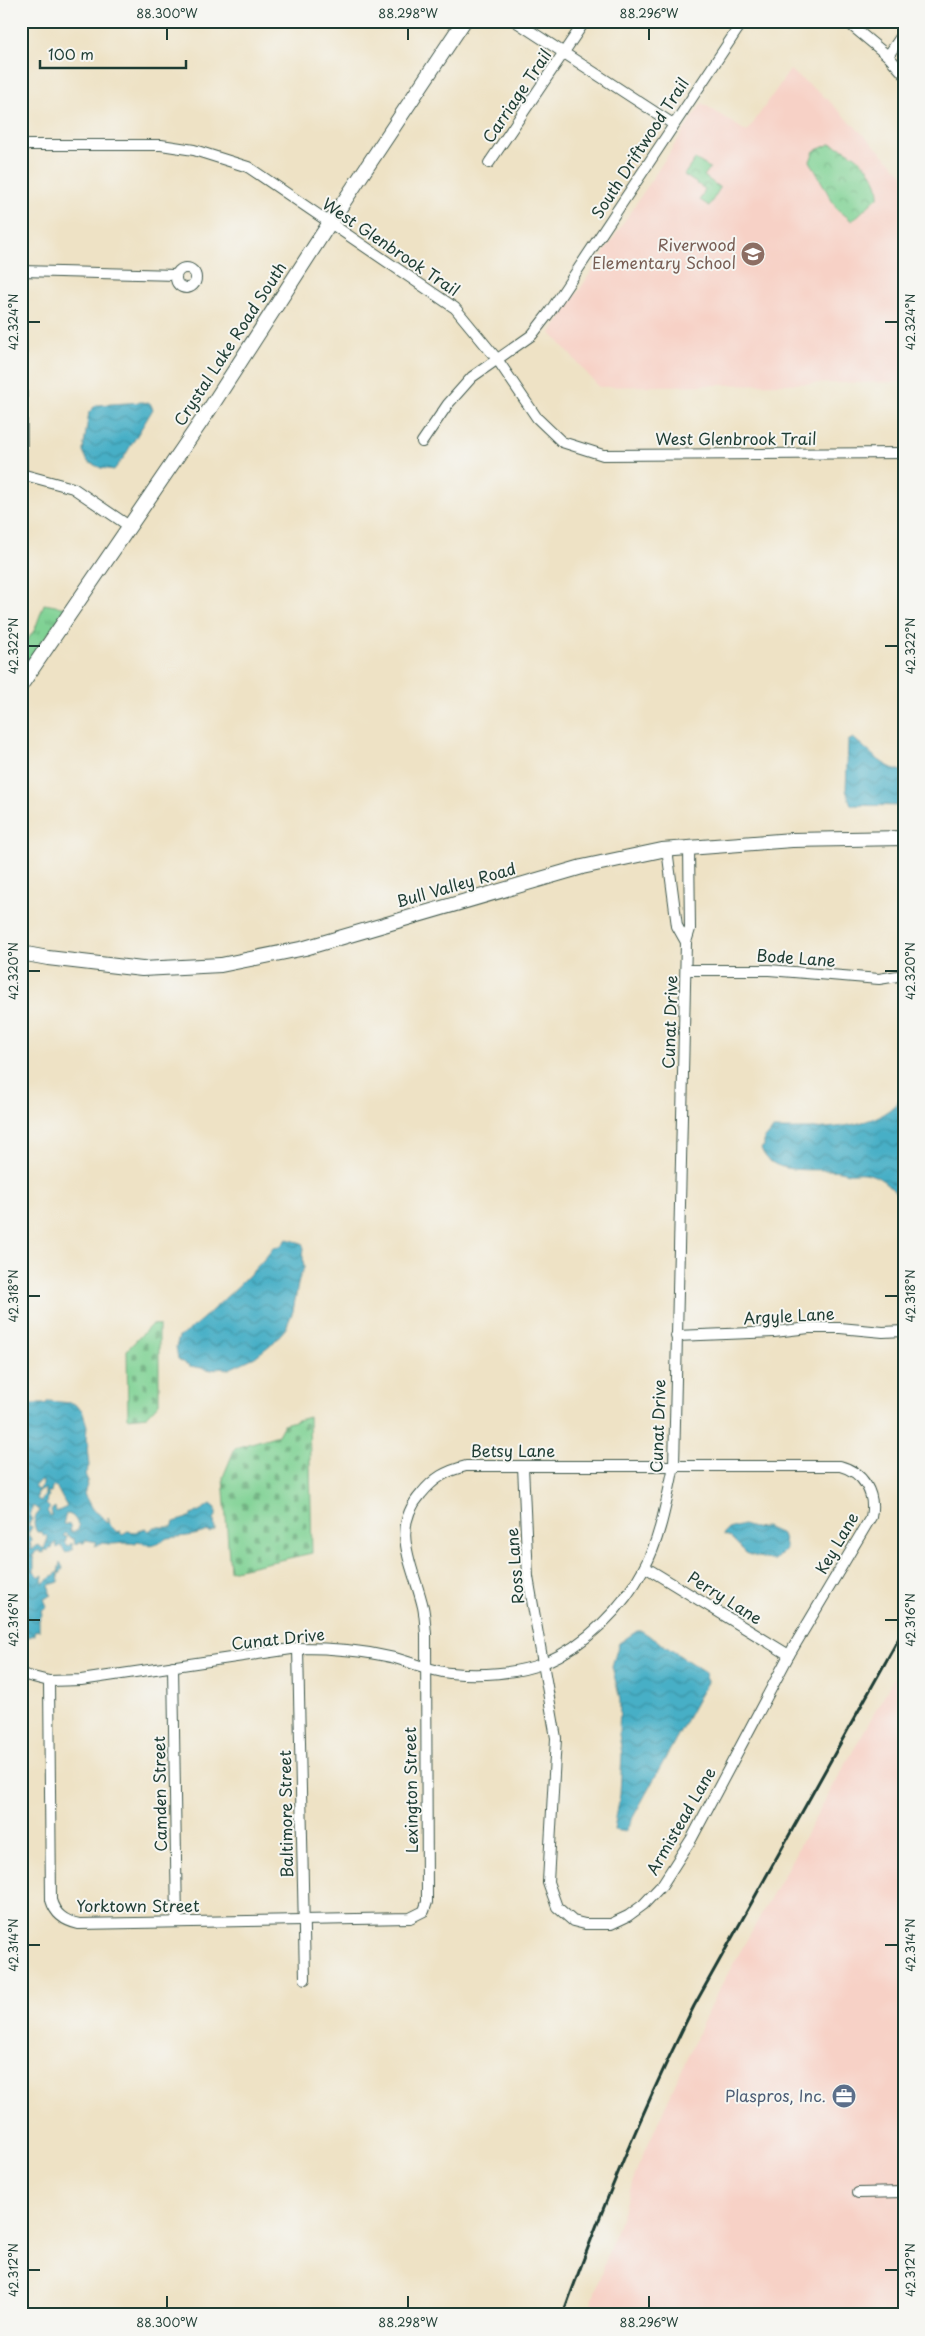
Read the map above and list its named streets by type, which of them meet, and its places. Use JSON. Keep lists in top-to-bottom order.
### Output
{
  "streets": {
    "street": [
      "Carriage Trail",
      "South Driftwood Trail",
      "West Glenbrook Trail",
      "Crystal Lake Road South",
      "Bull Valley Road",
      "Bode Lane",
      "Cunat Drive",
      "Argyle Lane",
      "Betsy Lane",
      "Key Lane",
      "Ross Lane",
      "Perry Lane",
      "Lexington Street",
      "Camden Street",
      "Baltimore Street",
      "Armistead Lane",
      "Yorktown Street"
    ]
  },
  "crossings": [
    ["South Driftwood Trail", "West Glenbrook Trail"],
    ["West Glenbrook Trail", "Crystal Lake Road South"],
    ["Bull Valley Road", "Cunat Drive"],
    ["Bode Lane", "Cunat Drive"],
    ["Cunat Drive", "Argyle Lane"],
    ["Cunat Drive", "Betsy Lane"],
    ["Cunat Drive", "Key Lane"],
    ["Cunat Drive", "Ross Lane"],
    ["Cunat Drive", "Perry Lane"],
    ["Cunat Drive", "Lexington Street"],
    ["Cunat Drive", "Camden Street"],
    ["Cunat Drive", "Baltimore Street"],
    ["Cunat Drive", "Armistead Lane"],
    ["Cunat Drive", "Yorktown Street"],
    ["Betsy Lane", "Key Lane"],
    ["Betsy Lane", "Ross Lane"],
    ["Betsy Lane", "Lexington Street"],
    ["Key Lane", "Perry Lane"],
    ["Key Lane", "Armistead Lane"],
    ["Ross Lane", "Armistead Lane"],
    ["Perry Lane", "Armistead Lane"],
    ["Lexington Street", "Yorktown Street"],
    ["Camden Street", "Yorktown Street"],
    ["Baltimore Street", "Yorktown Street"]
  ],
  "places": {
    "school or university": ["Riverwood Elementary School"],
    "office": ["Plaspros, Inc."]
  },
  "scale_bar": "100 m",
  "coordinates": [
    "88.300°W",
    "88.298°W",
    "88.296°W",
    "42.324°N",
    "42.322°N",
    "42.320°N",
    "42.318°N",
    "42.316°N",
    "42.314°N",
    "42.312°N"
  ]
}
